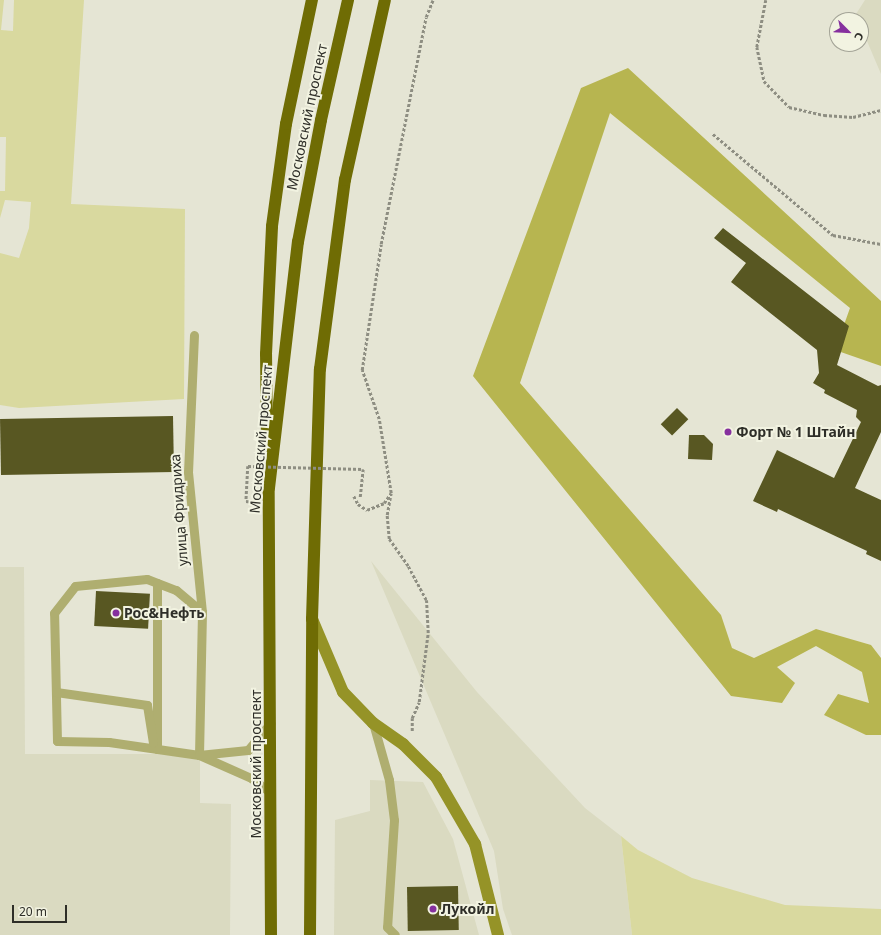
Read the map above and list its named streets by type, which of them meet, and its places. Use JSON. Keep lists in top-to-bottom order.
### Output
{
  "streets": {
    "highway": ["Московский проспект"],
    "lane": ["улица Фридриха"]
  },
  "places": ["Форт № 1 Штайн", "Рос&Нефть", "Лукойл"],
  "scale_bar": "20 m",
  "north": "bottom right"
}
